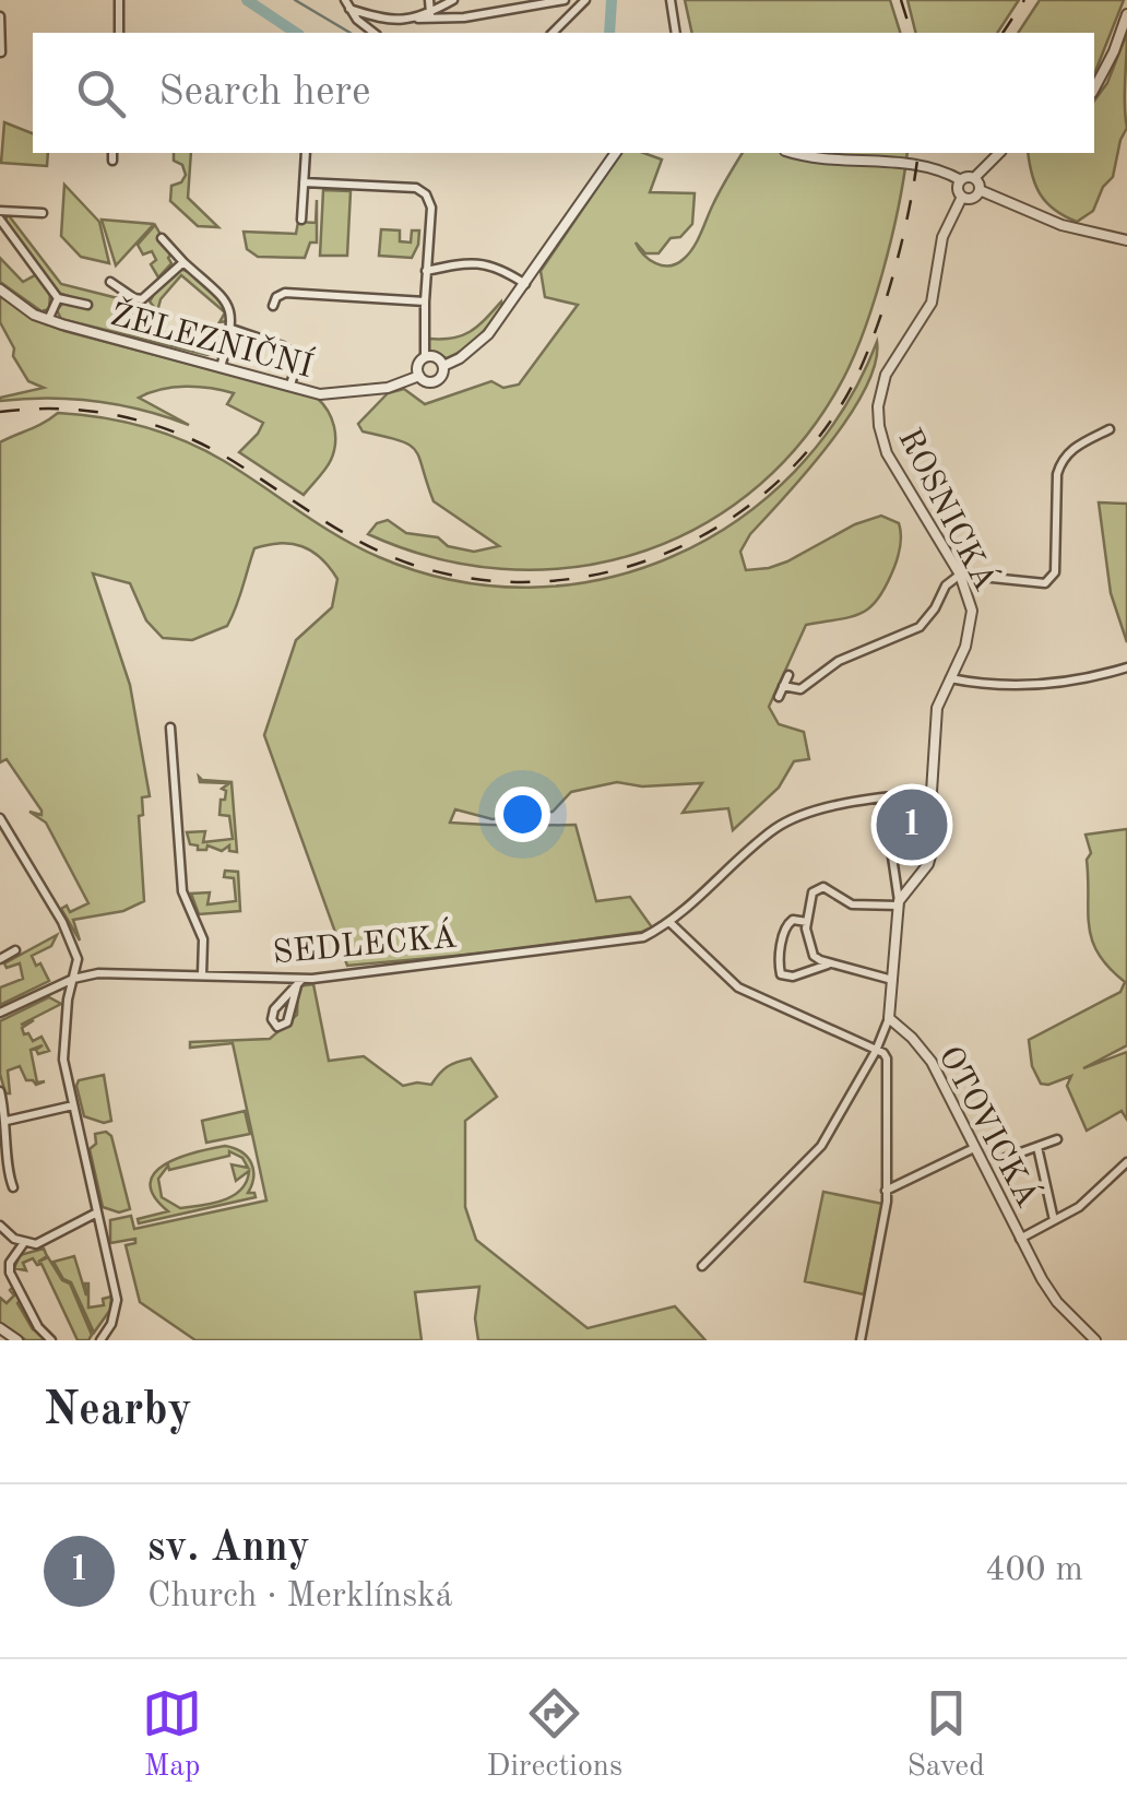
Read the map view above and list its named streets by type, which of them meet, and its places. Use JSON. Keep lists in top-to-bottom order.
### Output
{
  "streets": {
    "street": [
      "ŽELEZNIČNÍ",
      "ROSNICKÁ",
      "SEDLECKÁ",
      "OTOVICKÁ"
    ]
  },
  "page": {
    "search": "Search here",
    "pins": "1",
    "heading": "Nearby",
    "list": [
      {
        "mark": "1",
        "name": "sv. Anny",
        "note": "Church · Merklínská",
        "value": "400 m"
      }
    ],
    "nav": ["Map", "Directions", "Saved"]
  }
}
